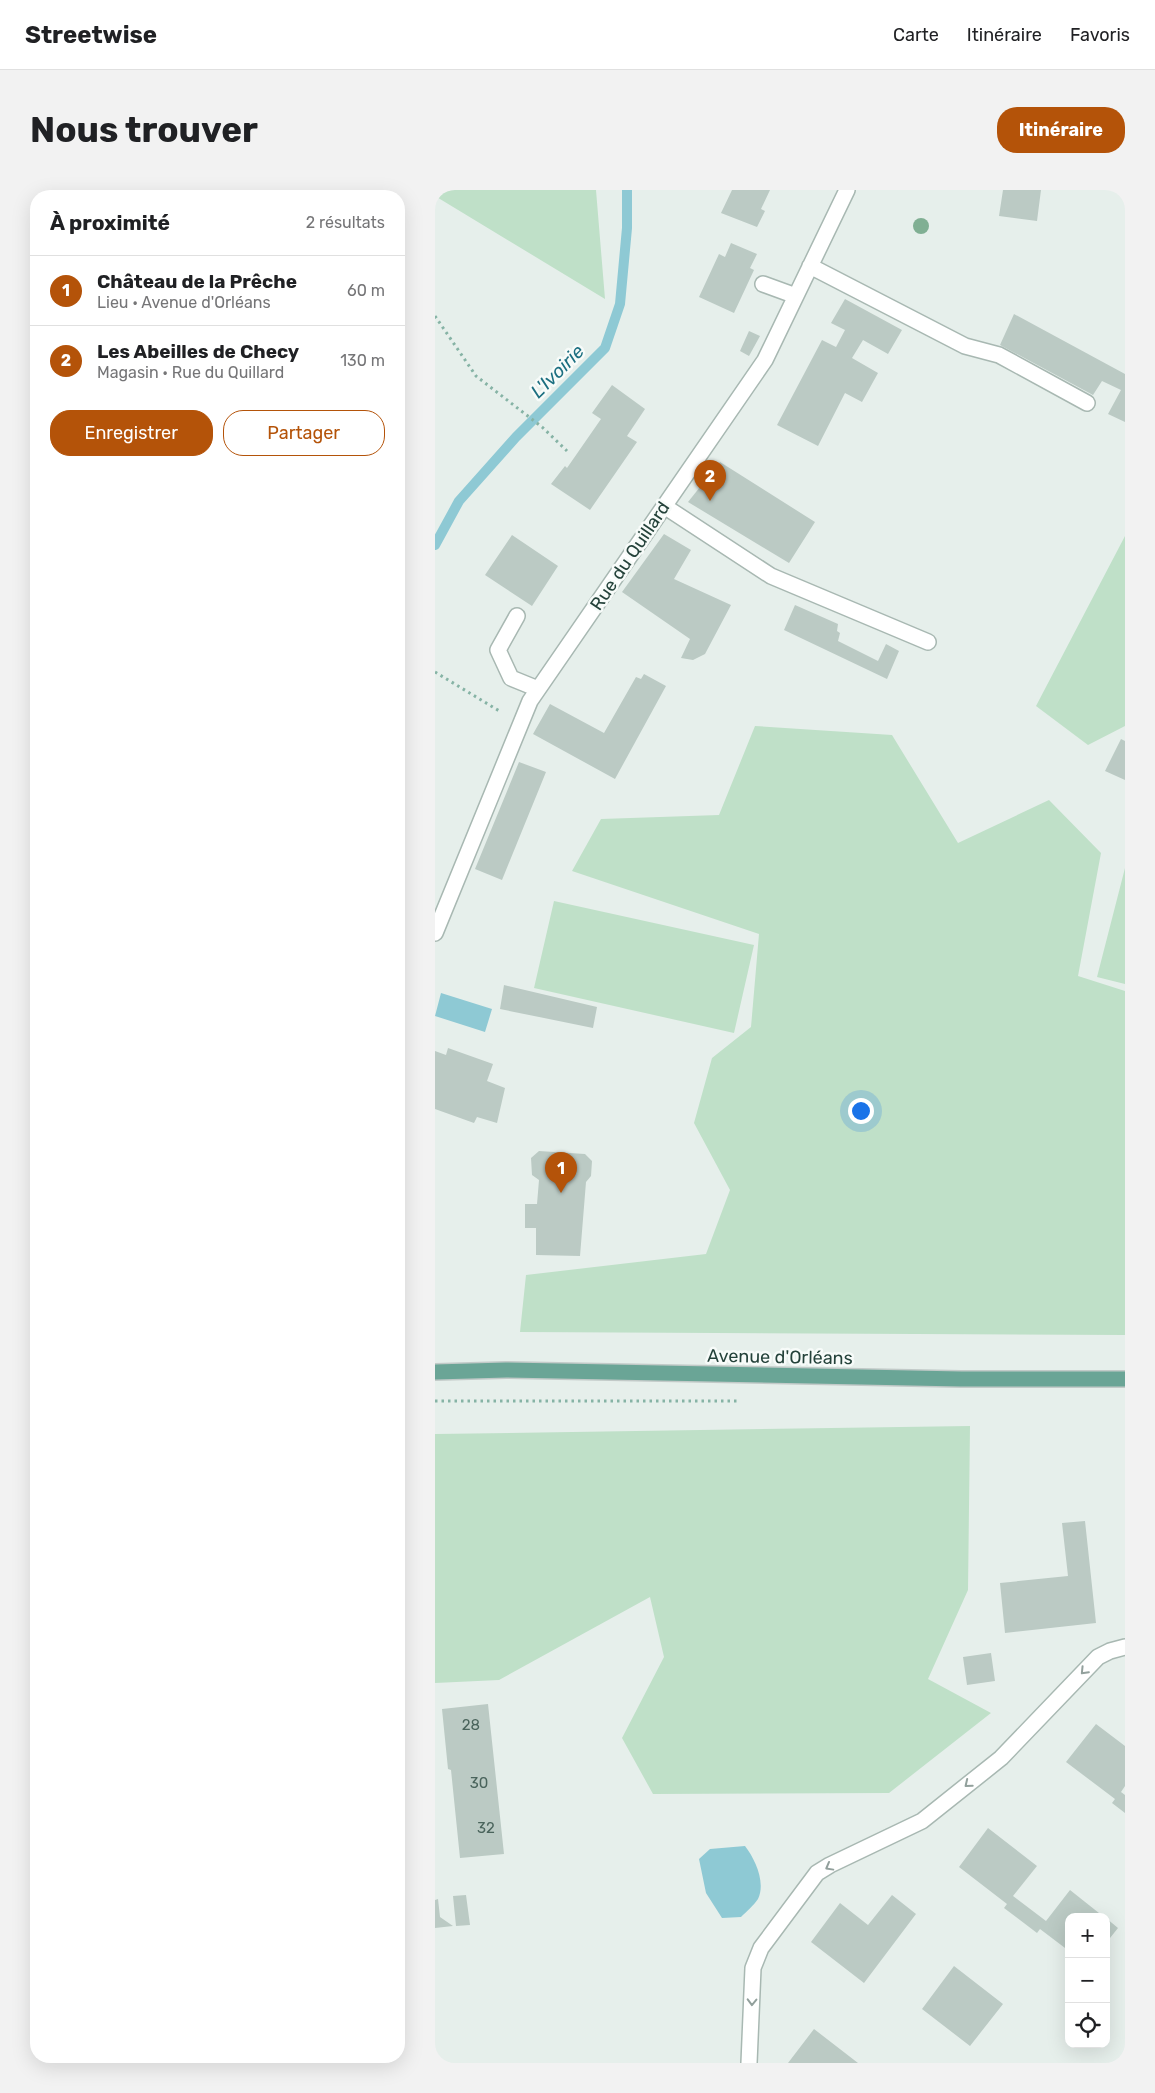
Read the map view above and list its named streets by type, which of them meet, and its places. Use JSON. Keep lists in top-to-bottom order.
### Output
{
  "streets": {
    "main road": ["Avenue d'Orléans"],
    "street": ["Rue du Quillard"]
  },
  "water": ["L'Ivoirie"],
  "house_numbers": ["28", "30", "32"],
  "page": {
    "header": "Streetwise",
    "nav": ["Carte", "Itinéraire", "Favoris"],
    "buttons": [
      "Itinéraire",
      ["Enregistrer", "Partager"]
    ],
    "title": "Nous trouver",
    "heading": ["À proximité", "2 résultats"],
    "list": [
      {
        "mark": "1",
        "name": "Château de la Prêche",
        "note": "Lieu · Avenue d'Orléans",
        "value": "60 m"
      },
      {
        "mark": "2",
        "name": "Les Abeilles de Checy",
        "note": "Magasin · Rue du Quillard",
        "value": "130 m"
      }
    ],
    "pins": ["2", "1"],
    "map_buttons": ["+", "−"]
  }
}
